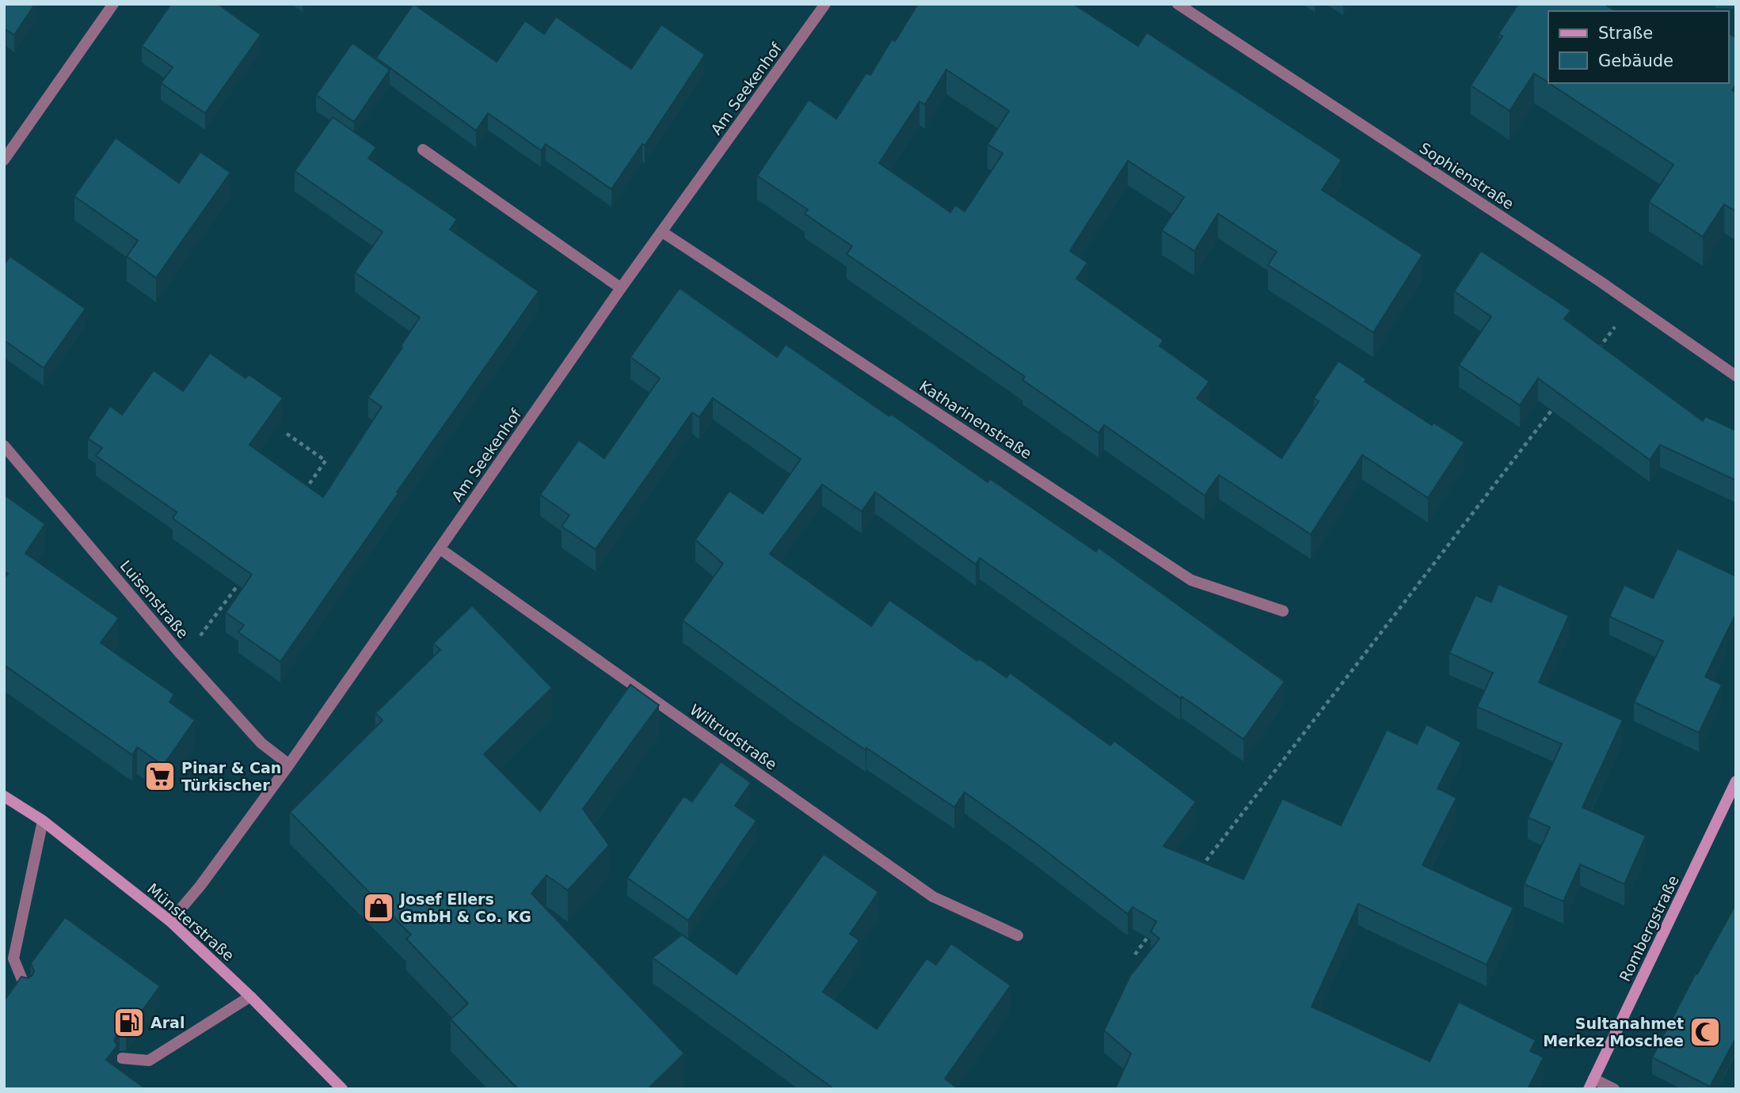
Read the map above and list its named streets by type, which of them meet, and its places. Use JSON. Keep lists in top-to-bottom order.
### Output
{
  "streets": {
    "main road": ["Münsterstraße", "Rombergstraße"],
    "street": [
      "Am Seekenhof",
      "Sophienstraße",
      "Katharinenstraße",
      "Luisenstraße",
      "Wiltrudstraße"
    ]
  },
  "crossings": [
    ["Am Seekenhof", "Katharinenstraße"],
    ["Am Seekenhof", "Luisenstraße"],
    ["Am Seekenhof", "Wiltrudstraße"],
    ["Am Seekenhof", "Münsterstraße"]
  ],
  "places": {
    "supermarket": ["Pinar & Can Türkischer"],
    "shop": ["Josef Ellers GmbH & Co. KG"],
    "fuel station": ["Aral"],
    "mosque": ["Sultanahmet Merkez Moschee"]
  },
  "legend": ["Straße", "Gebäude"]
}
